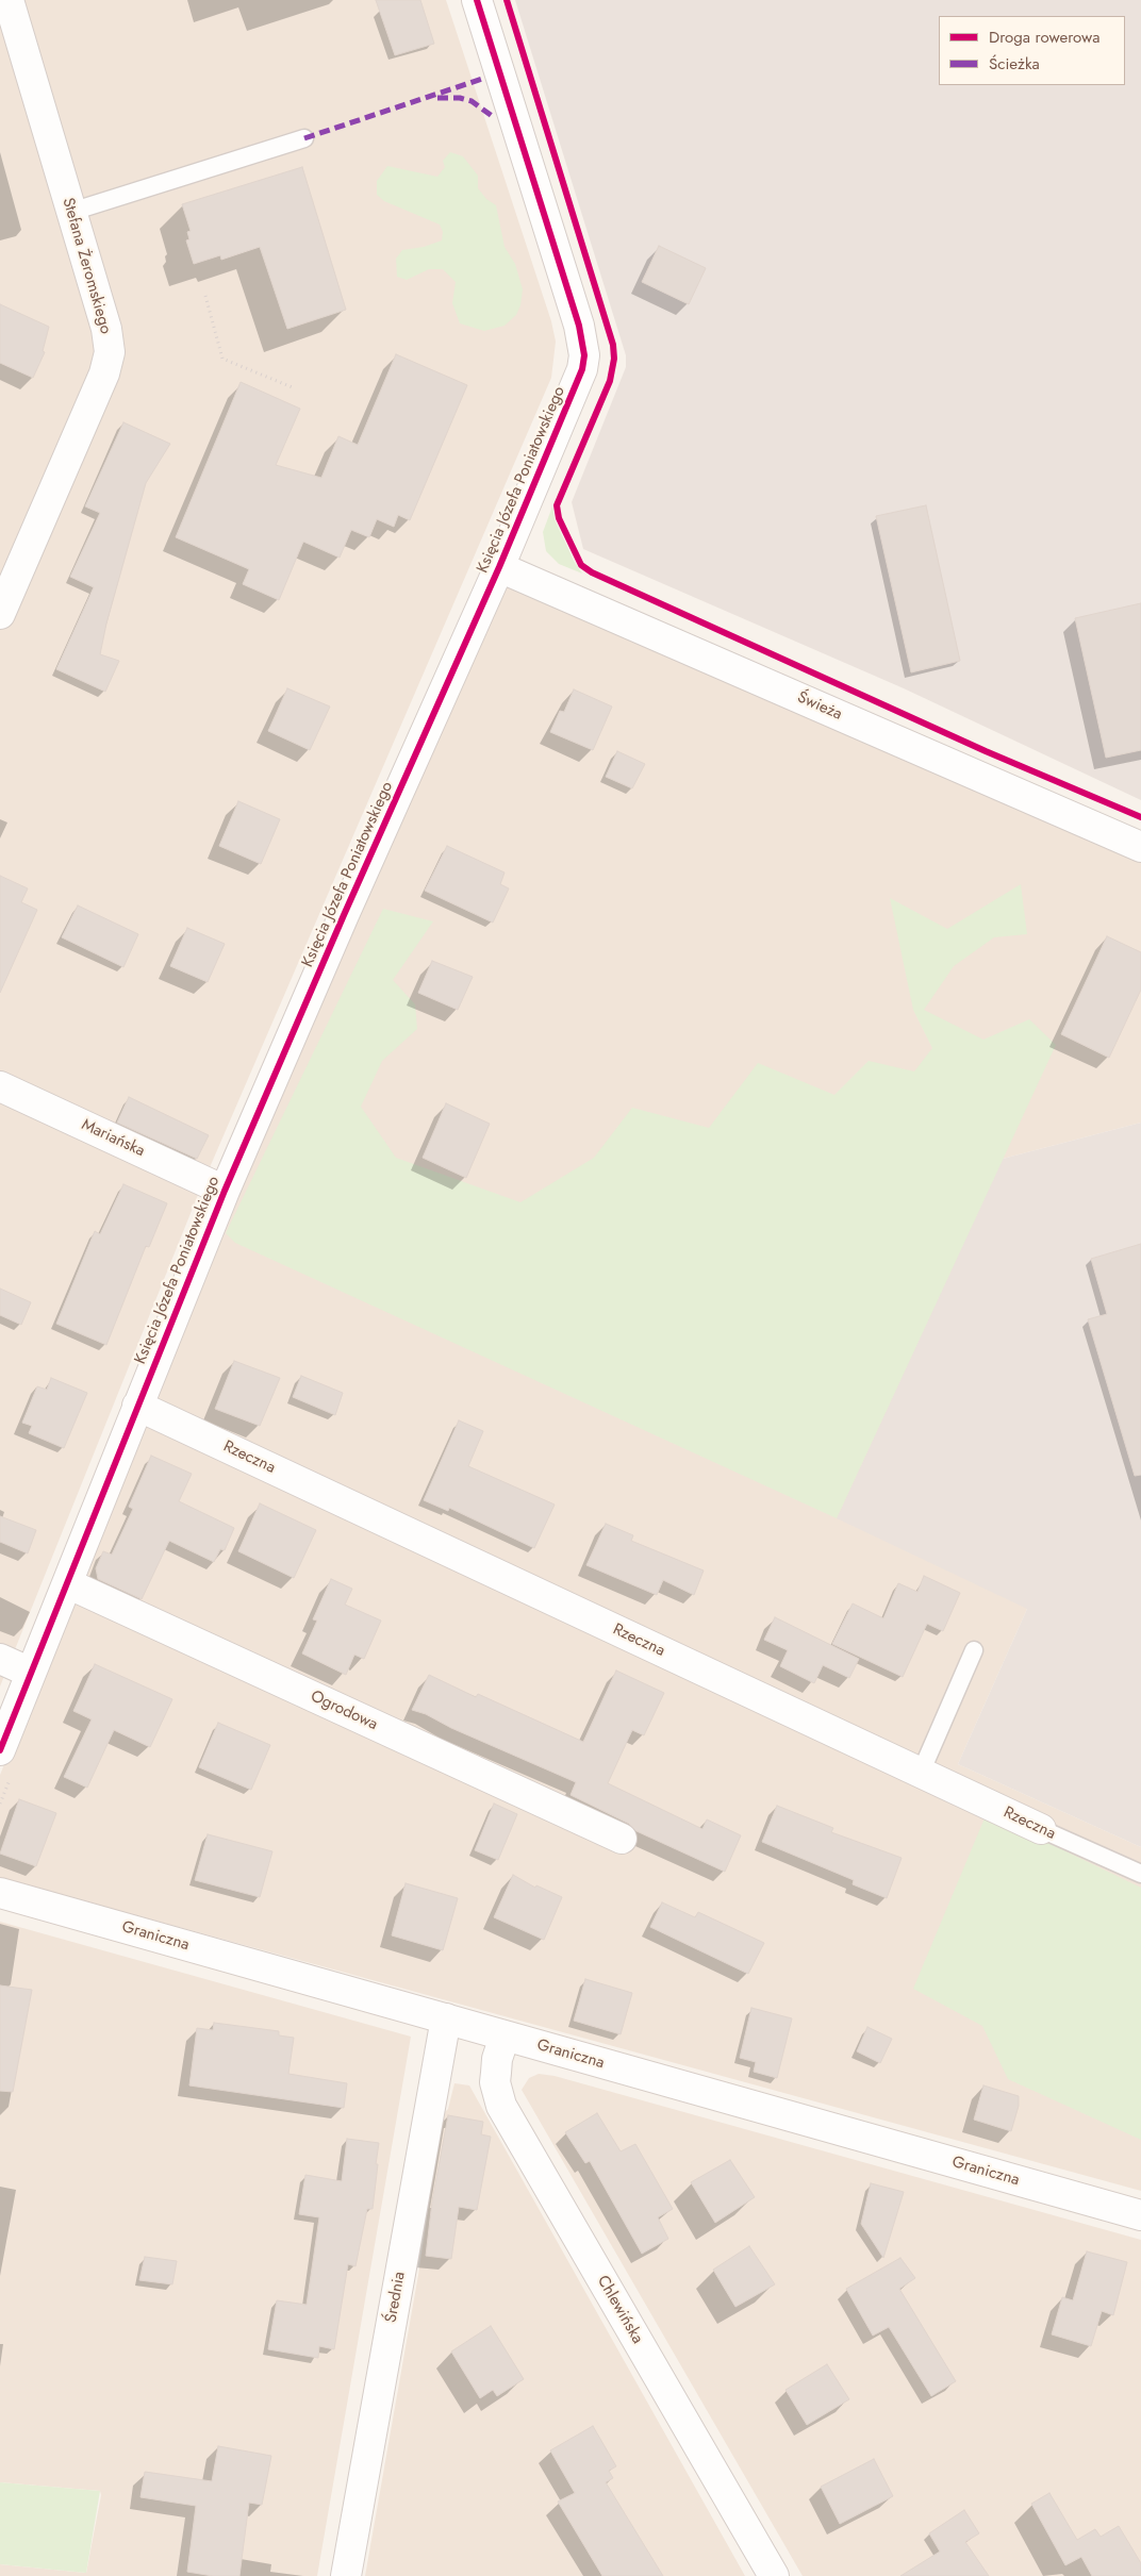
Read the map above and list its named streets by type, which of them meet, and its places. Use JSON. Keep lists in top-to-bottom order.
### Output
{
  "streets": {
    "street": [
      "Stefana Żeromskiego",
      "Księcia Józefa Poniatowskiego",
      "Świeża",
      "Mariańska",
      "Rzeczna",
      "Ogrodowa",
      "Graniczna",
      "Średnia",
      "Chlewińska"
    ]
  },
  "crossings": [
    ["Księcia Józefa Poniatowskiego", "Świeża"],
    ["Księcia Józefa Poniatowskiego", "Mariańska"],
    ["Księcia Józefa Poniatowskiego", "Rzeczna"],
    ["Księcia Józefa Poniatowskiego", "Ogrodowa"],
    ["Graniczna", "Średnia"],
    ["Graniczna", "Chlewińska"]
  ],
  "legend": ["Droga rowerowa", "Ścieżka"]
}
